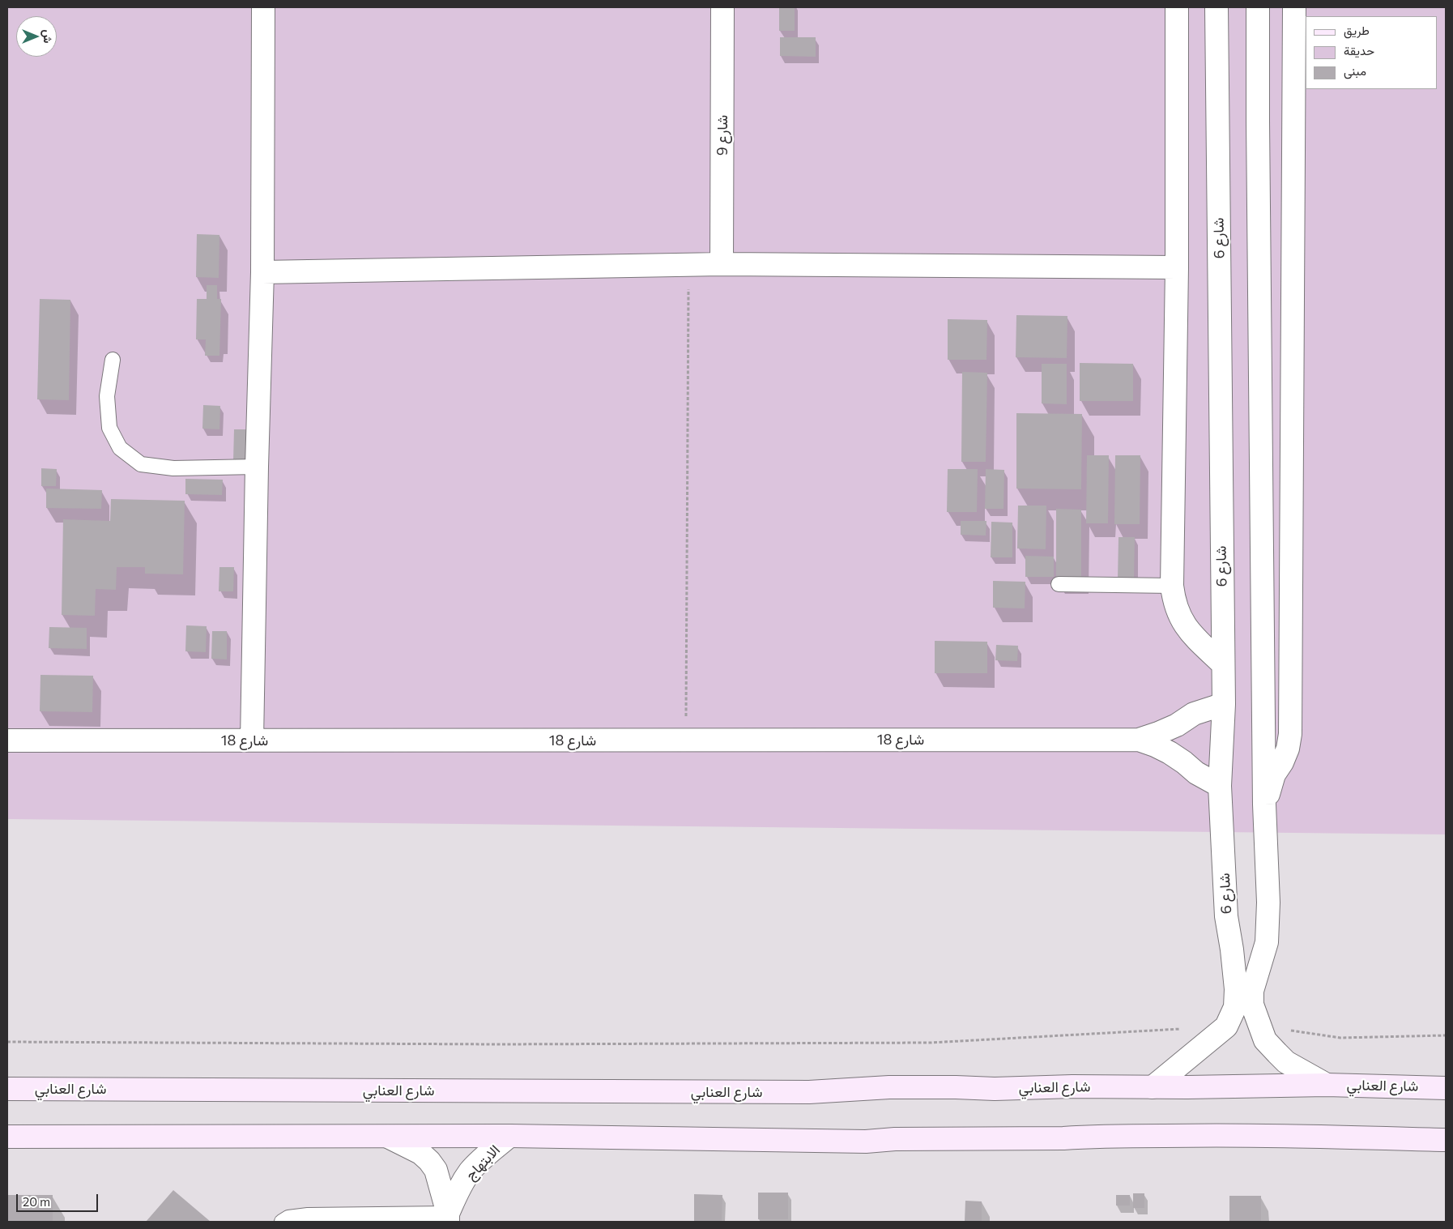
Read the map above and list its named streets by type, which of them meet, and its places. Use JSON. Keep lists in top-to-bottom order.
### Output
{
  "streets": {
    "street": [
      "شارع 9",
      "شارع 6",
      "شارع 18",
      "شارع العنابي",
      "الابتهاج"
    ]
  },
  "crossings": [
    ["شارع 6", "شارع 18"],
    ["شارع 6", "شارع العنابي"]
  ],
  "legend": ["طريق", "حديقة", "مبنى"],
  "scale_bar": "20 m",
  "north": "right"
}
